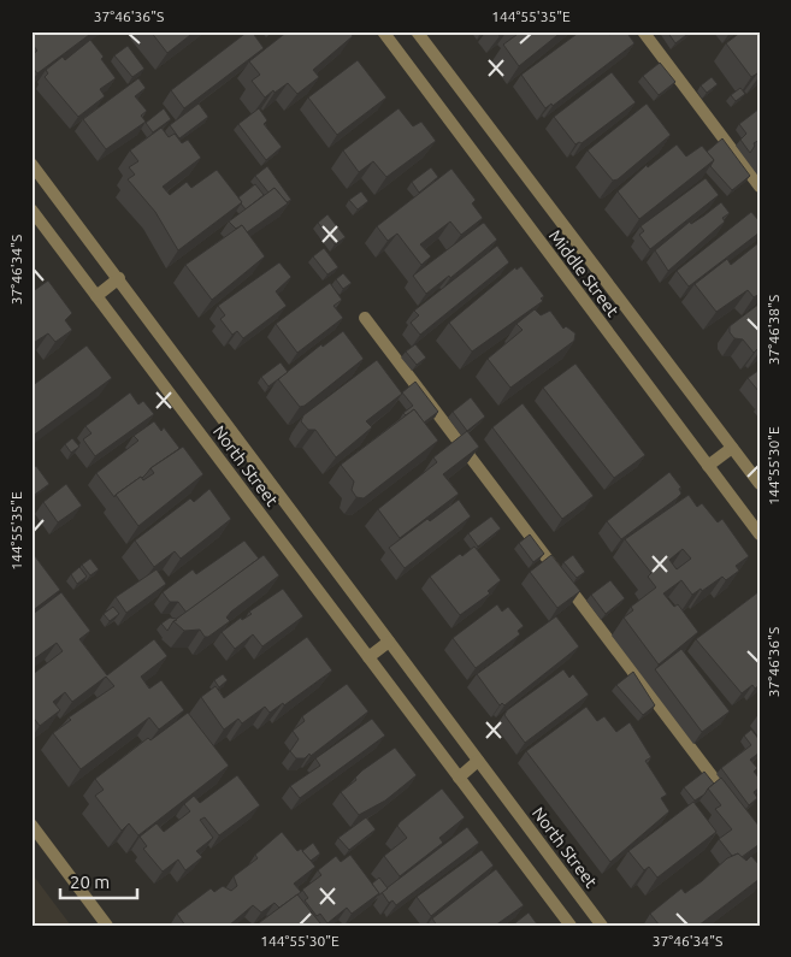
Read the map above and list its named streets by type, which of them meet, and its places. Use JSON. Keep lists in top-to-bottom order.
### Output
{
  "streets": {
    "street": ["Middle Street", "North Street"]
  },
  "scale_bar": "20 m",
  "coordinates": [
    "37°46'36\"S",
    "144°55'35\"E",
    "37°46'34\"S",
    "37°46'38\"S",
    "144°55'30\"E"
  ]
}
